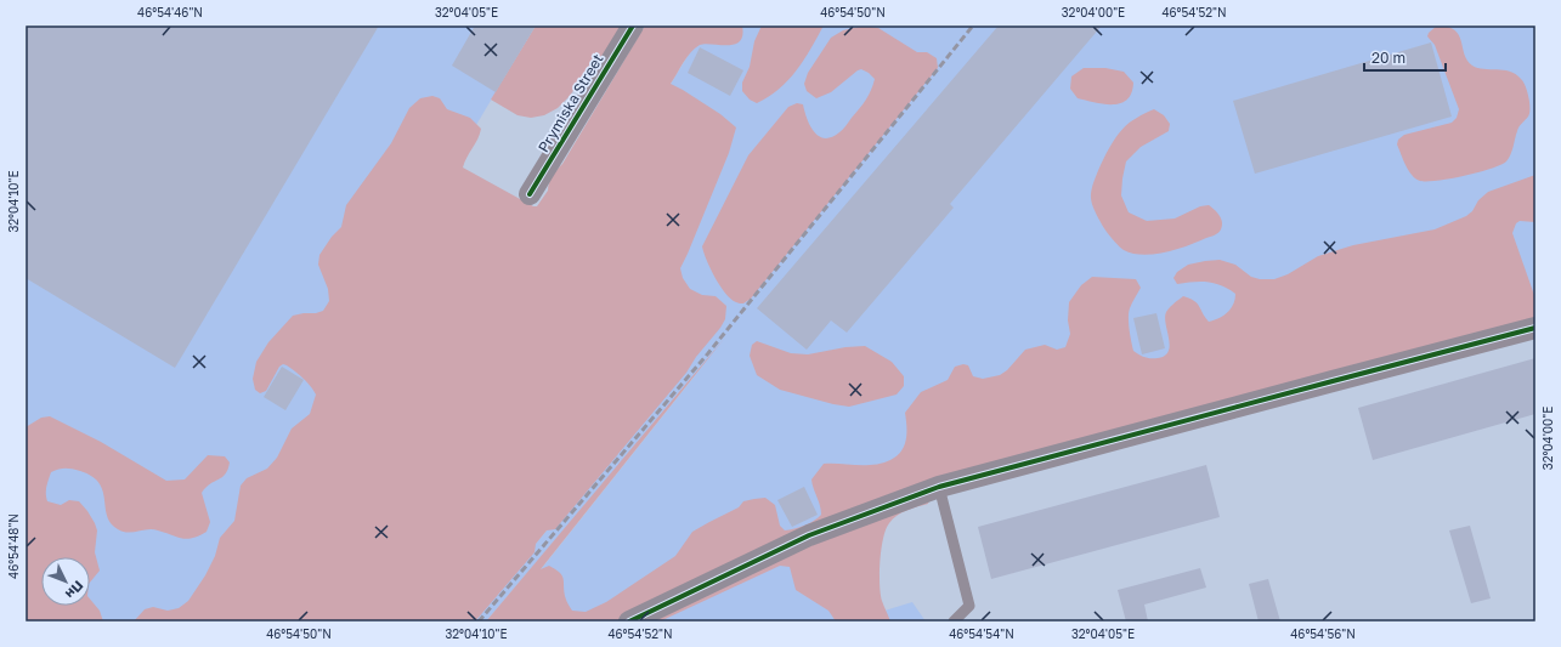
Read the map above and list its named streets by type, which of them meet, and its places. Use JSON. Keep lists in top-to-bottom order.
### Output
{
  "streets": {
    "street": ["Prymiska Street"]
  },
  "scale_bar": "20 m",
  "north": "bottom right",
  "coordinates": [
    "46°54'46\"N",
    "32°04'05\"E",
    "46°54'50\"N",
    "32°04'00\"E",
    "46°54'52\"N",
    "32°04'10\"E",
    "46°54'48\"N",
    "46°54'54\"N",
    "46°54'56\"N"
  ]
}
